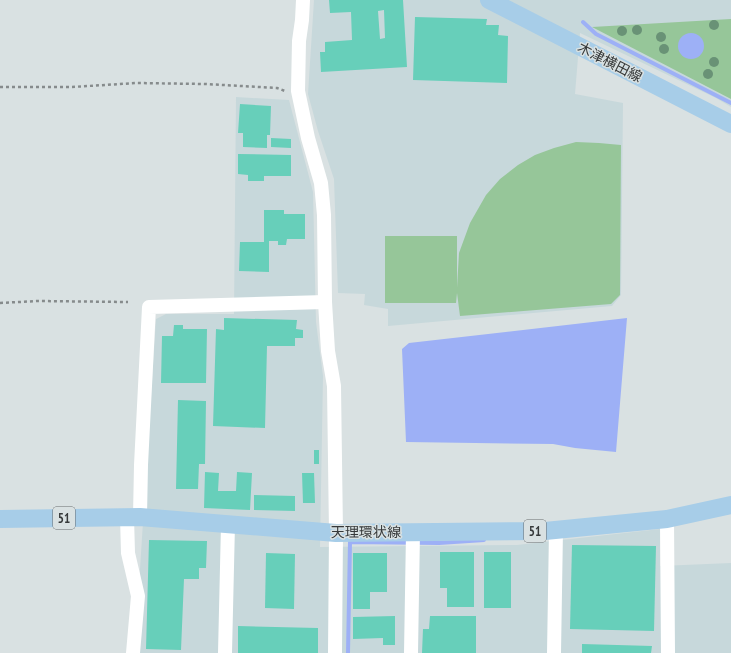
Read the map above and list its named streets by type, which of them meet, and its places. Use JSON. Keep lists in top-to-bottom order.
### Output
{
  "streets": {
    "main road": ["木津横田線", "51", "天理環状線"]
  }
}
